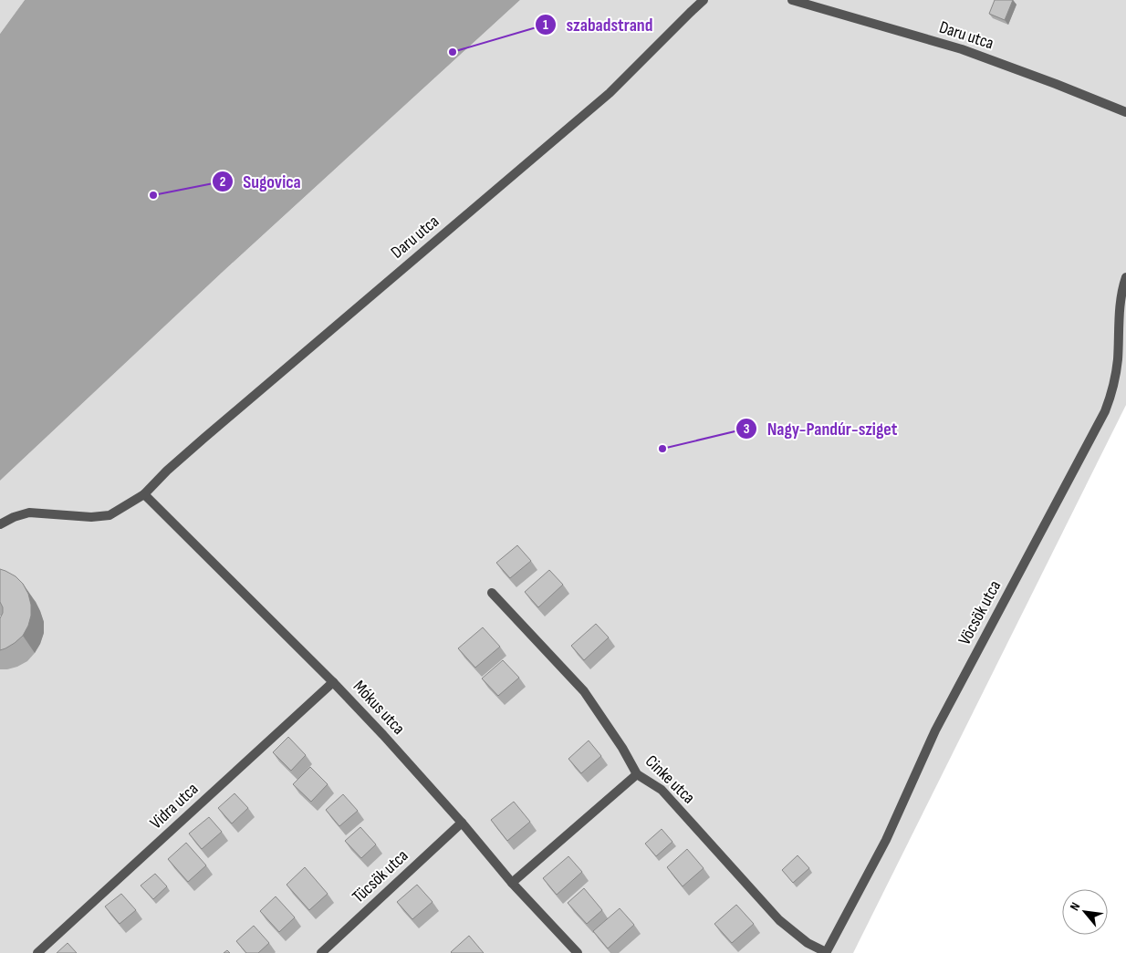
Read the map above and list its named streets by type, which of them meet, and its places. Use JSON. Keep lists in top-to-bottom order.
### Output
{
  "streets": {
    "street": [
      "Daru utca",
      "Vöcsök utca",
      "Mókus utca",
      "Cinke utca",
      "Vidra utca",
      "Tücsök utca"
    ]
  },
  "crossings": [
    ["Daru utca", "Mókus utca"],
    ["Vöcsök utca", "Cinke utca"],
    ["Mókus utca", "Vidra utca"],
    ["Mókus utca", "Tücsök utca"]
  ],
  "places": ["szabadstrand", "Sugovica", "Nagy-Pandúr-sziget"],
  "north": "top left"
}
